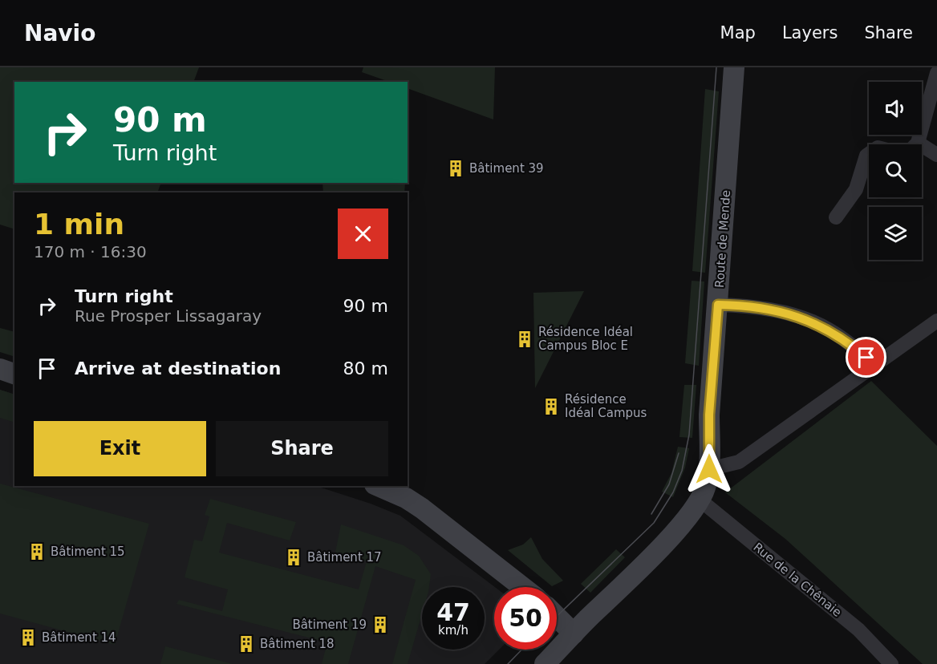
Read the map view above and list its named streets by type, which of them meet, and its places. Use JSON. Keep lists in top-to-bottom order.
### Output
{
  "streets": {
    "main road": ["Route de Mende"],
    "street": ["Rue de la Chênaie"]
  },
  "crossings": [
    ["Route de Mende", "Rue de la Chênaie"]
  ],
  "places": {
    "building": [
      "Bâtiment 39",
      "Résidence Idéal Campus Bloc E",
      "Résidence Idéal Campus",
      "Bâtiment 15",
      "Bâtiment 17",
      "Bâtiment 19",
      "Bâtiment 14",
      "Bâtiment 18"
    ]
  },
  "page": {
    "header": "Navio",
    "nav": ["Map", "Layers", "Share"],
    "turn": ["90 m", "Turn right"],
    "heading": ["1 min", "170 m · 16:30"],
    "list": [
      {
        "name": "Turn right",
        "note": "Rue Prosper Lissagaray",
        "value": "90 m"
      },
      {
        "name": "Arrive at destination",
        "value": "80 m"
      }
    ],
    "buttons": ["Exit", "Share"],
    "speed": "47 km/h",
    "limit": "50"
  }
}
